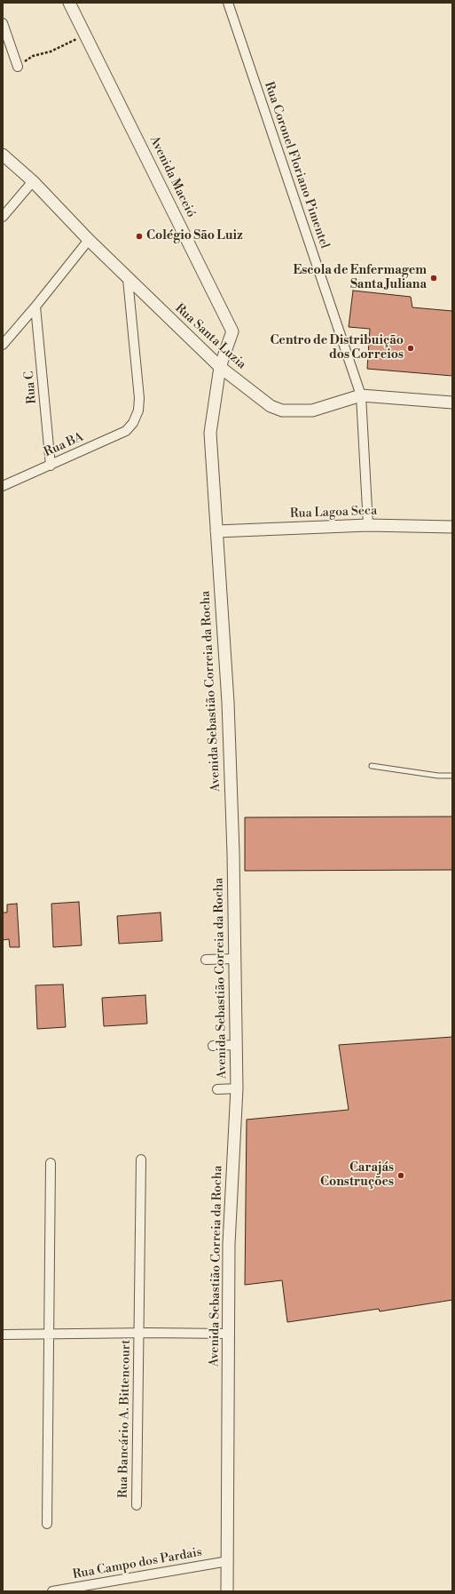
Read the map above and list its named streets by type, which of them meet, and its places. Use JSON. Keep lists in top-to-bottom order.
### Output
{
  "streets": {
    "street": [
      "Rua Coronel Floriano Pimentel",
      "Avenida Maceió",
      "Rua Santa Luzia",
      "Rua C",
      "Rua BA",
      "Rua Lagoa Seca",
      "Avenida Sebastião Correia da Rocha",
      "Rua Bancário A. Bittencourt",
      "Rua Campo dos Pardais"
    ]
  },
  "crossings": [
    ["Rua Coronel Floriano Pimentel", "Rua Santa Luzia"],
    ["Rua Coronel Floriano Pimentel", "Rua Lagoa Seca"],
    ["Avenida Maceió", "Rua Santa Luzia"],
    ["Avenida Maceió", "Avenida Sebastião Correia da Rocha"],
    ["Rua Santa Luzia", "Rua BA"],
    ["Rua Santa Luzia", "Avenida Sebastião Correia da Rocha"],
    ["Rua C", "Rua BA"],
    ["Rua Lagoa Seca", "Avenida Sebastião Correia da Rocha"],
    ["Avenida Sebastião Correia da Rocha", "Rua Campo dos Pardais"]
  ],
  "places": [
    "Colégio São Luiz",
    "Escola de Enfermagem Santa Juliana",
    "Centro de Distribuição dos Correios",
    "Carajás Construções"
  ]
}
